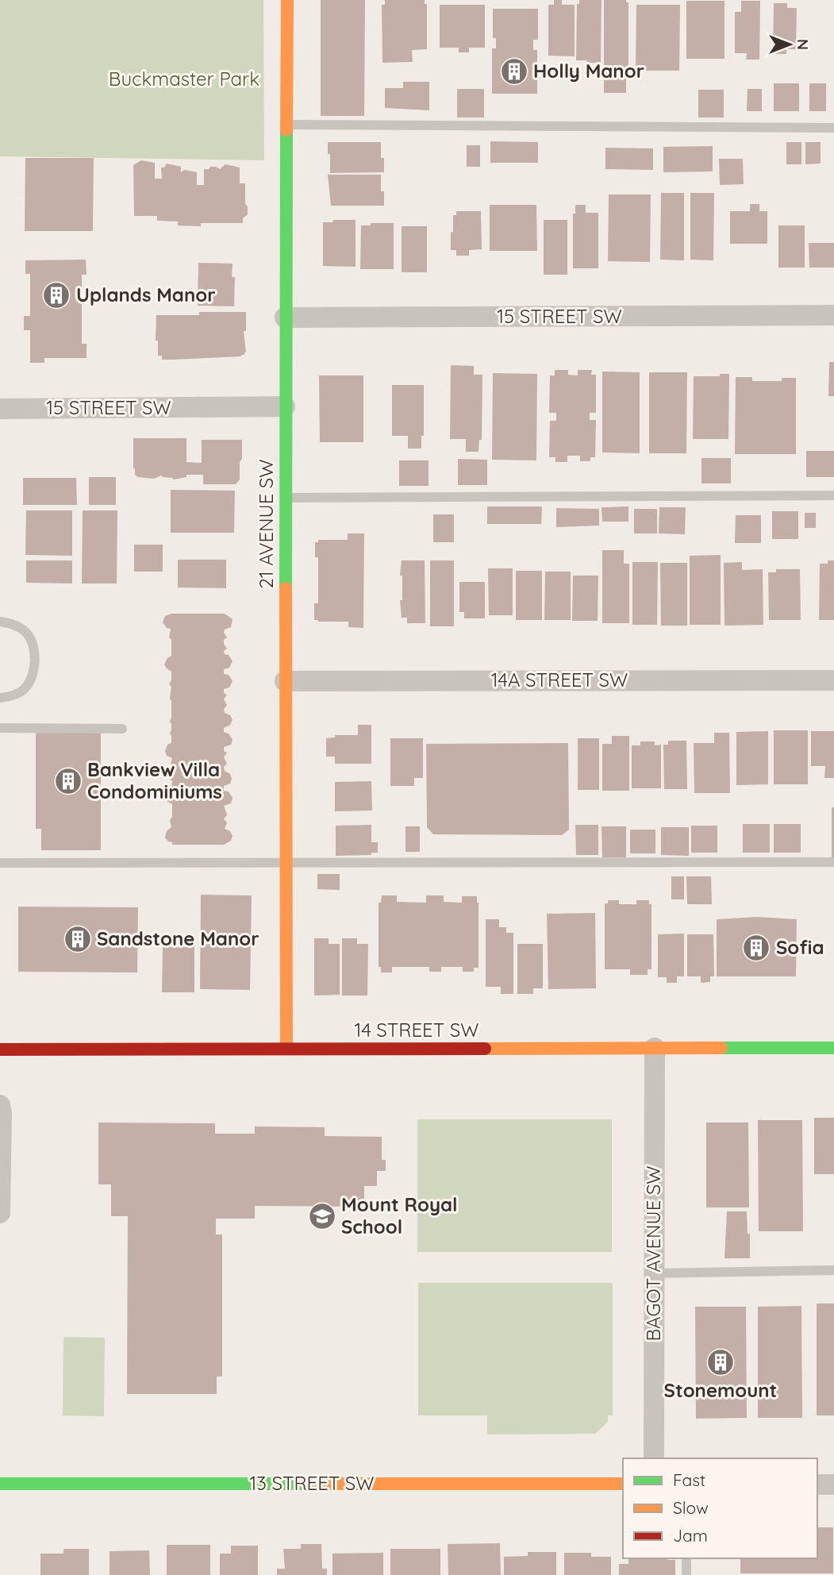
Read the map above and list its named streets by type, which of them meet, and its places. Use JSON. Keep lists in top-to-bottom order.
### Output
{
  "streets": {
    "street": [
      "15 STREET SW",
      "21 AVENUE SW",
      "14A STREET SW",
      "14 STREET SW",
      "BAGOT AVENUE SW",
      "13 STREET SW"
    ]
  },
  "crossings": [
    ["15 STREET SW", "21 AVENUE SW"],
    ["21 AVENUE SW", "14A STREET SW"],
    ["21 AVENUE SW", "14 STREET SW"],
    ["14 STREET SW", "BAGOT AVENUE SW"]
  ],
  "parks": ["Buckmaster Park"],
  "places": {
    "building": [
      "Holly Manor",
      "Uplands Manor",
      "Bankview Villa Condominiums",
      "Sandstone Manor",
      "Sofia",
      "Stonemount"
    ],
    "school or university": ["Mount Royal School"]
  },
  "legend": ["Fast", "Slow", "Jam"],
  "north": "right"
}
